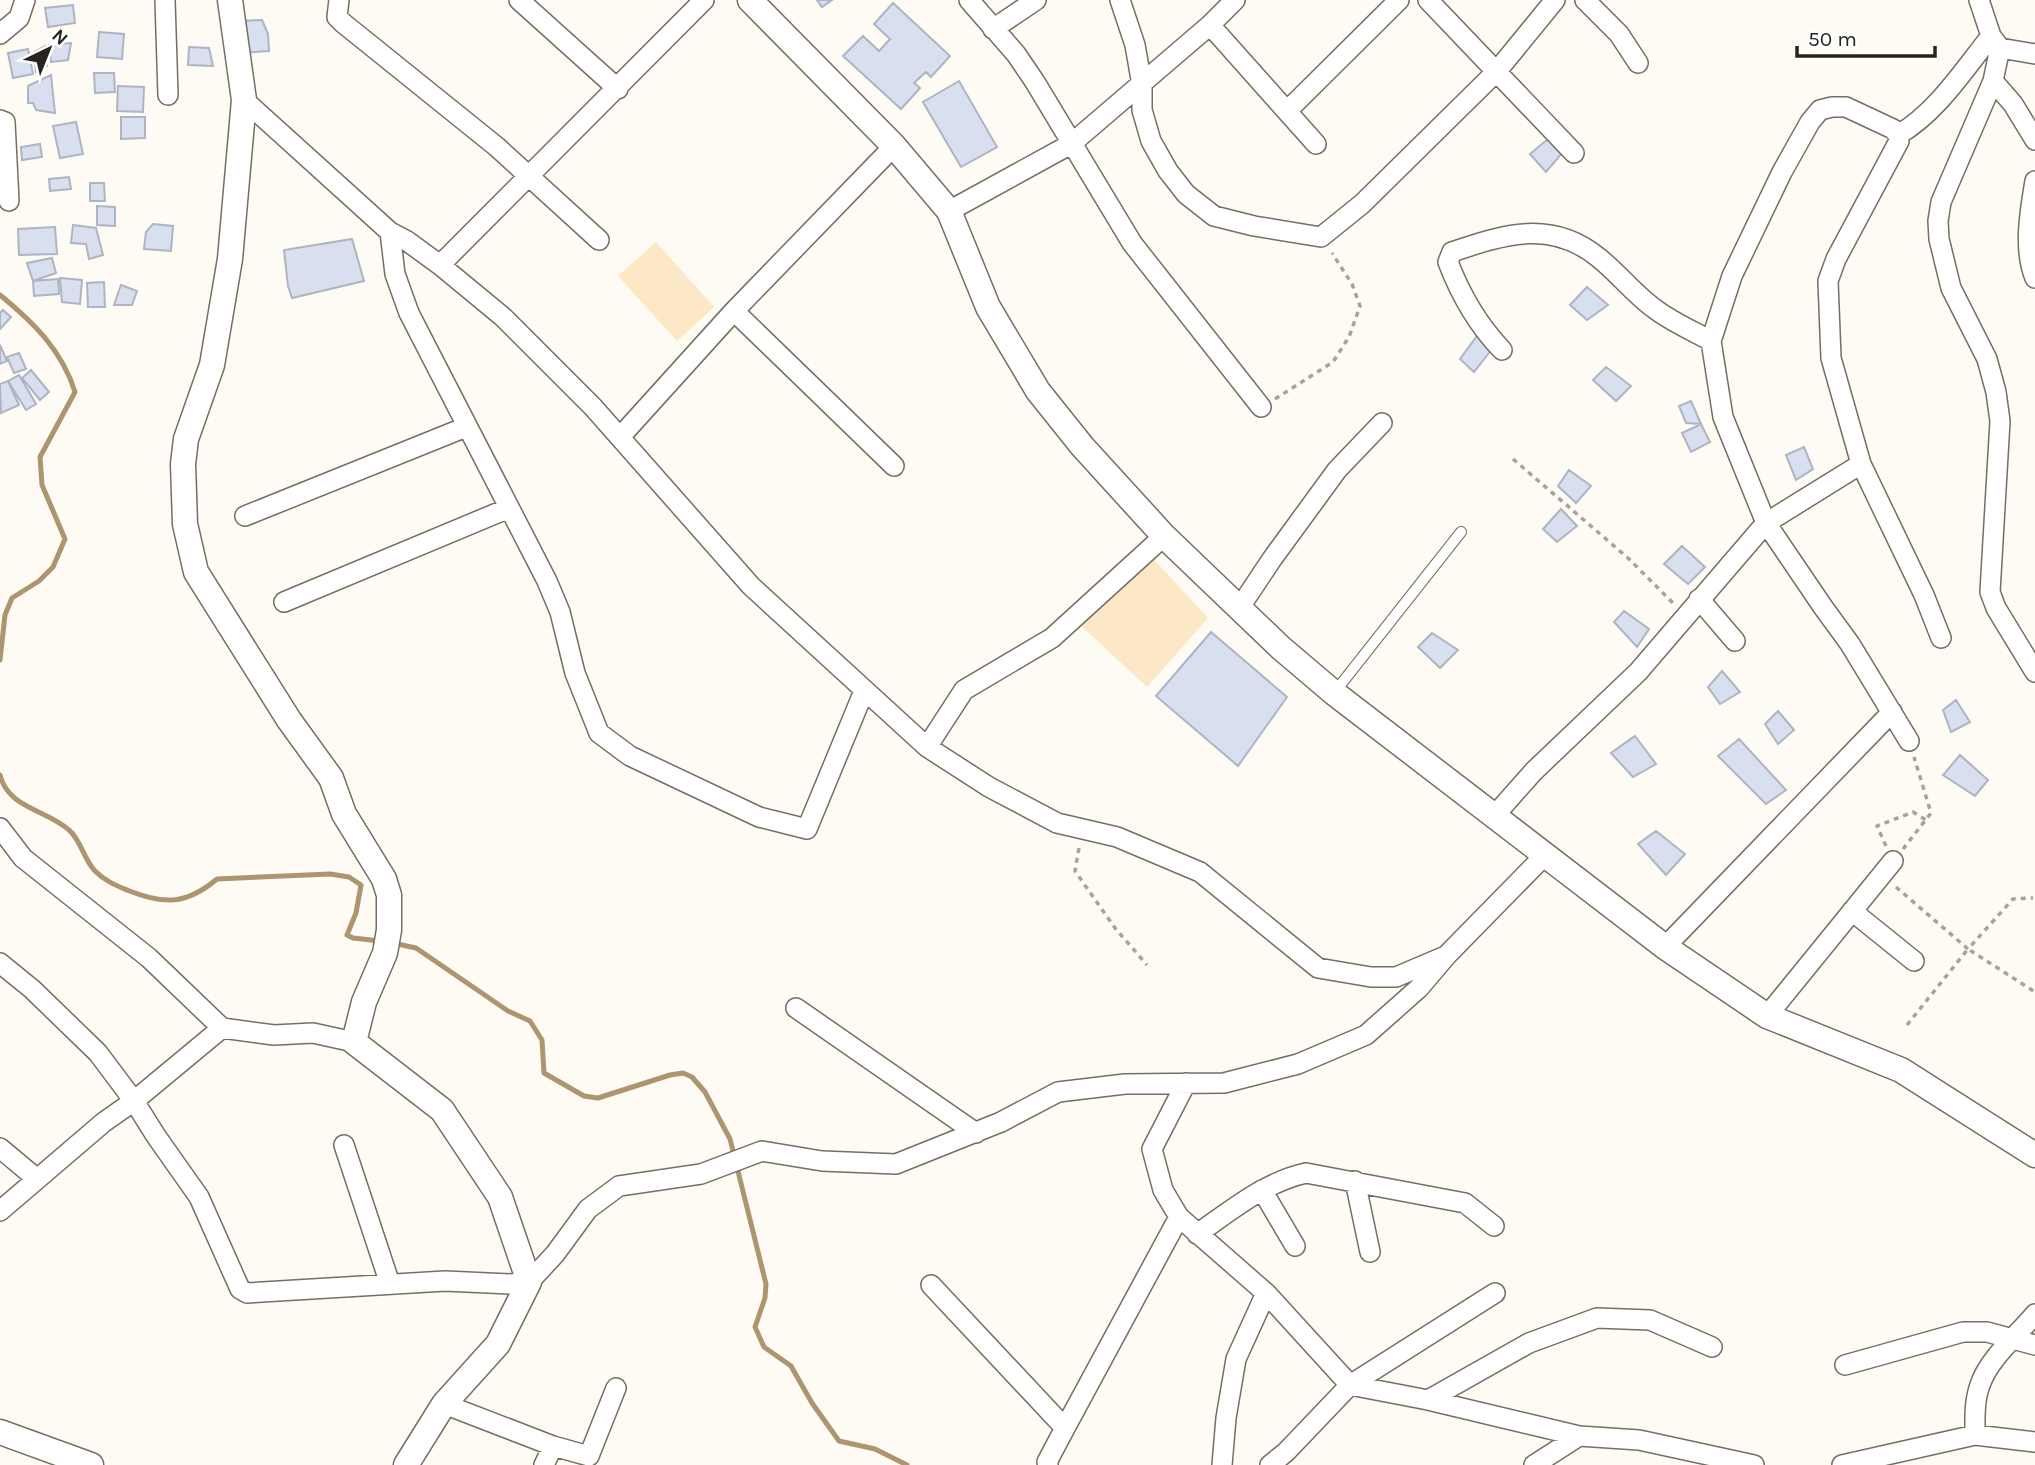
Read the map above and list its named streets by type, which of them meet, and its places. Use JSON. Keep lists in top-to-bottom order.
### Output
{
  "scale_bar": "50 m",
  "north": "top right"
}
